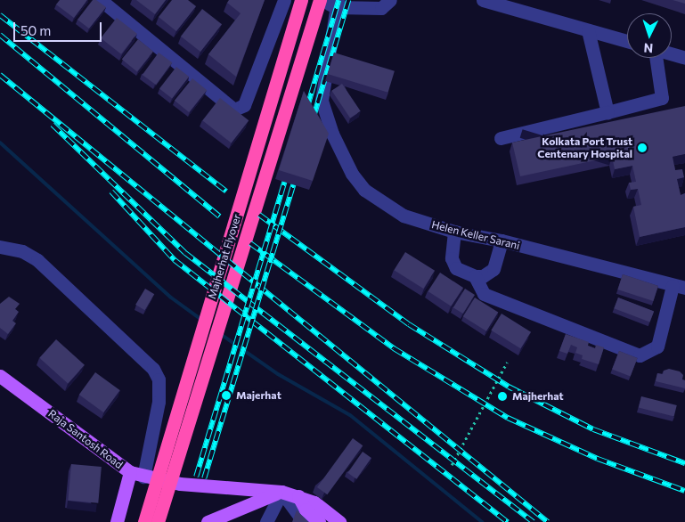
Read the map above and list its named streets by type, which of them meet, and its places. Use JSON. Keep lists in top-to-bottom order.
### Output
{
  "streets": {
    "highway": ["Majherhat Flyover"],
    "main road": ["Raja Santosh Road"],
    "street": ["Helen Keller Sarani"]
  },
  "places": ["Kolkata Port Trust Centenary Hospital", "Majerhat", "Majherhat"],
  "scale_bar": "50 m",
  "north": "bottom"
}
